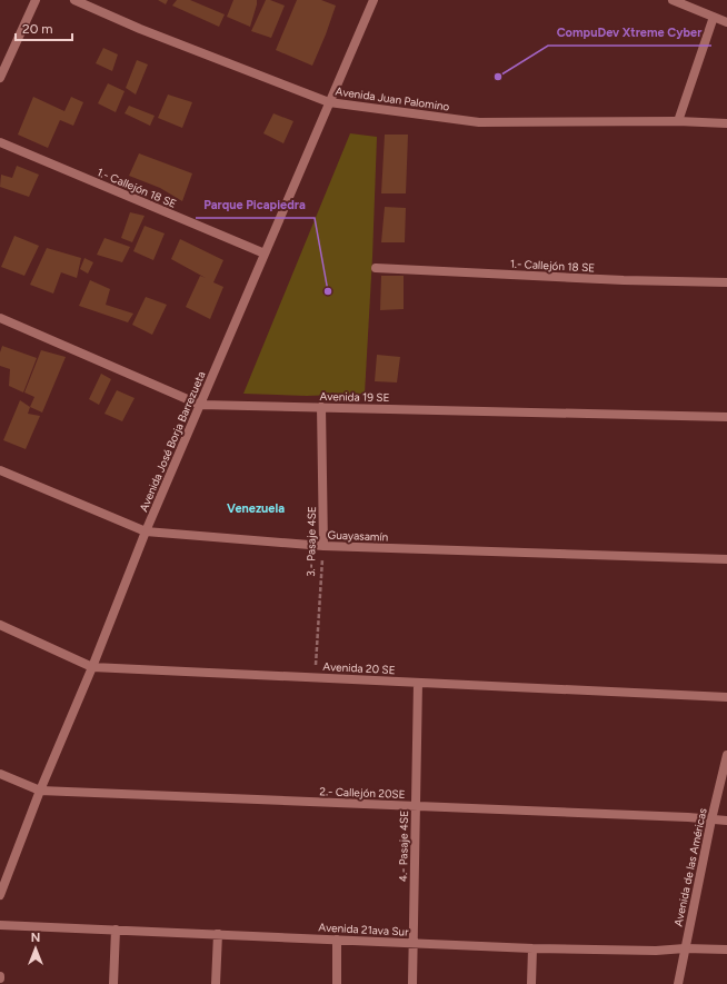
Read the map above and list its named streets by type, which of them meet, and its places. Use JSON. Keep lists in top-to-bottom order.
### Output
{
  "streets": {
    "street": [
      "Avenida Juan Palomino",
      "1.- Callejón 18 SE",
      "Avenida 19 SE",
      "Avenida José Borja Barrezueta",
      "Guayasamín",
      "3.- Pasaje 4SE",
      "Avenida 20 SE",
      "2.- Callejón 20SE",
      "4.- Pasaje 4SE",
      "Avenida de las Américas",
      "Avenida 21ava Sur"
    ]
  },
  "crossings": [
    ["Avenida Juan Palomino", "Avenida José Borja Barrezueta"],
    ["1.- Callejón 18 SE", "Avenida José Borja Barrezueta"],
    ["Avenida 19 SE", "Avenida José Borja Barrezueta"],
    ["Avenida 19 SE", "3.- Pasaje 4SE"],
    ["Avenida José Borja Barrezueta", "Guayasamín"],
    ["Avenida José Borja Barrezueta", "Avenida 20 SE"],
    ["Avenida José Borja Barrezueta", "2.- Callejón 20SE"],
    ["Guayasamín", "3.- Pasaje 4SE"],
    ["3.- Pasaje 4SE", "Avenida 20 SE"],
    ["Avenida 20 SE", "4.- Pasaje 4SE"],
    ["2.- Callejón 20SE", "4.- Pasaje 4SE"],
    ["2.- Callejón 20SE", "Avenida de las Américas"],
    ["4.- Pasaje 4SE", "Avenida 21ava Sur"],
    ["Avenida de las Américas", "Avenida 21ava Sur"]
  ],
  "districts": ["Venezuela"],
  "places": ["CompuDev Xtreme Cyber", "Parque Picapiedra"],
  "scale_bar": "20 m",
  "north": "top"
}
